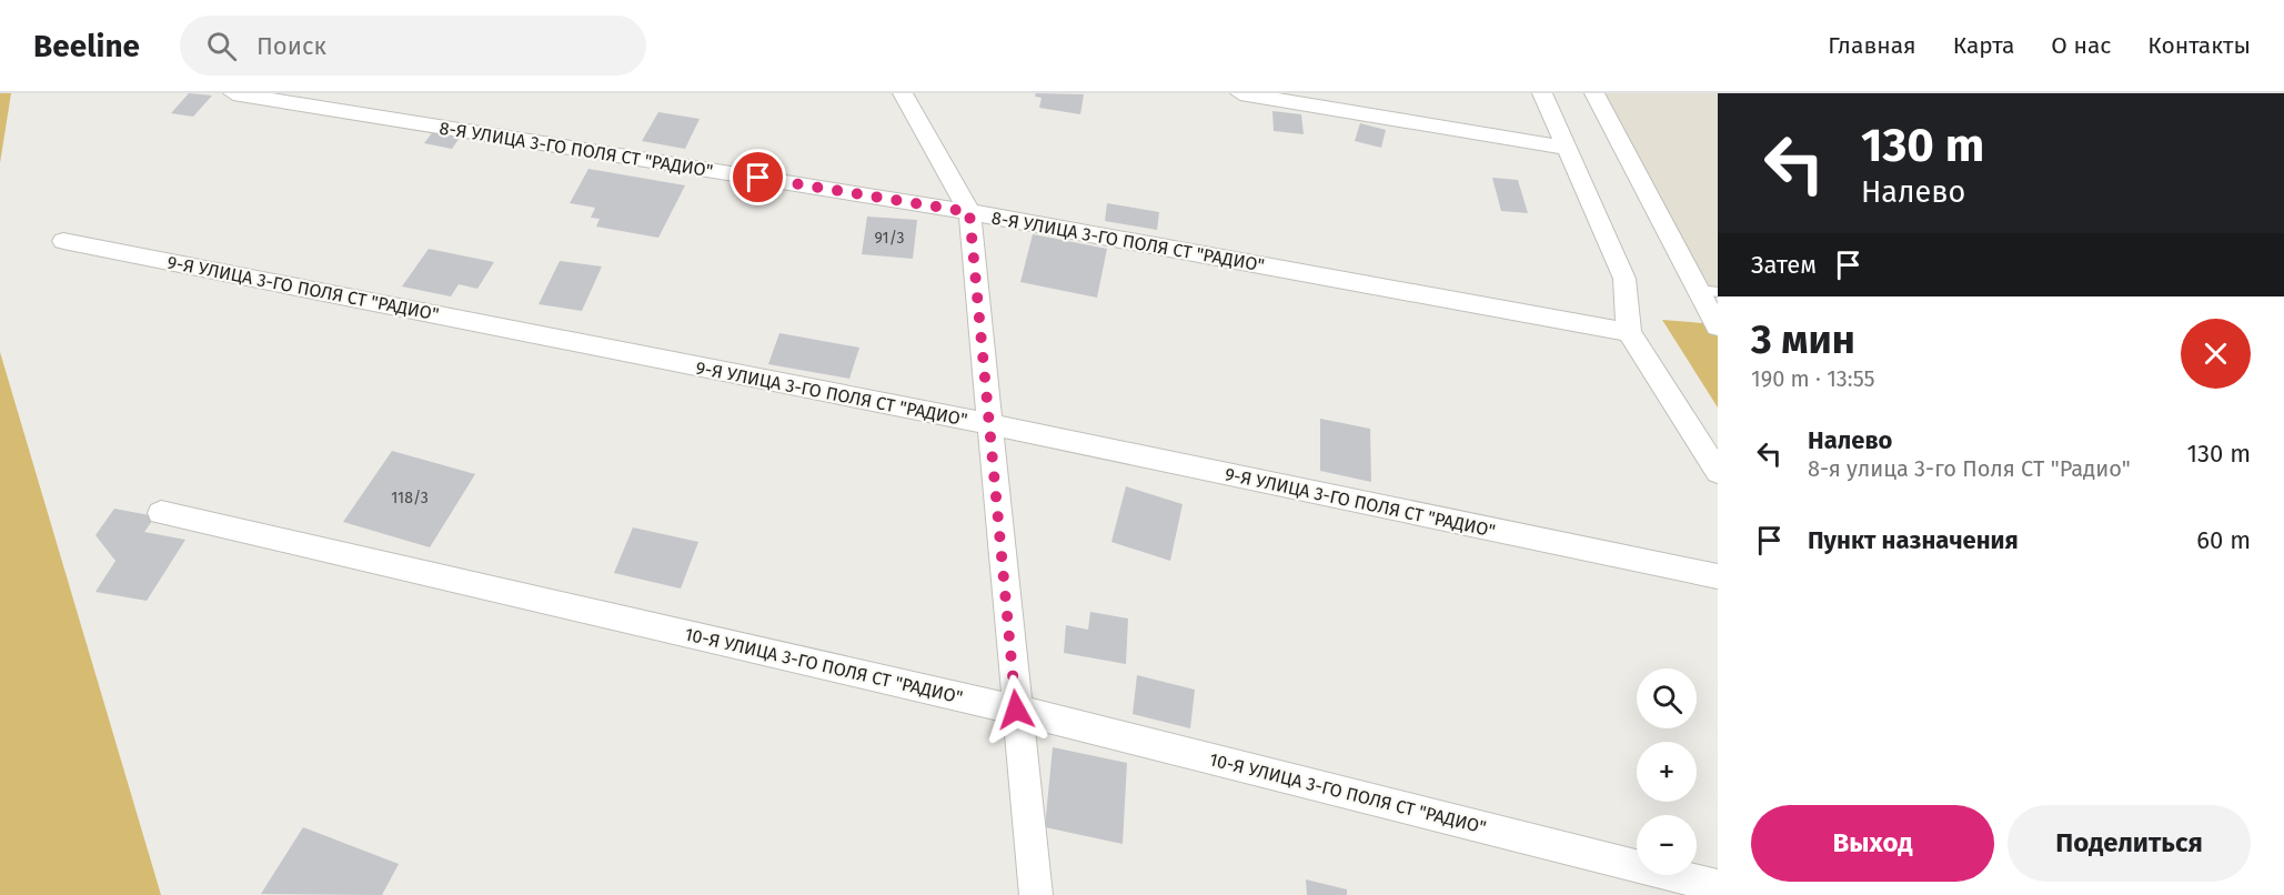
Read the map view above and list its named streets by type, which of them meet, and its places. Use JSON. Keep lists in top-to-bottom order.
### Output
{
  "streets": {
    "street": ["8-Я УЛИЦА 3-ГО ПОЛЯ СТ \"РАДИО\"", "9-Я УЛИЦА 3-ГО ПОЛЯ СТ \"РАДИО\"", "10-Я УЛИЦА 3-ГО ПОЛЯ СТ \"РАДИО\""]
  },
  "house_numbers": ["91/3", "118/3"],
  "page": {
    "header": "Beeline",
    "search": "Поиск",
    "nav": [
      "Главная",
      "Карта",
      "О нас",
      "Контакты"
    ],
    "turn": ["130 m", "Налево"],
    "then": "Затем",
    "heading": ["3 мин", "190 m · 13:55"],
    "list": [
      {
        "name": "Налево",
        "note": "8-я улица 3-го Поля СТ \"Радио\"",
        "value": "130 m"
      },
      {
        "name": "Пункт назначения",
        "value": "60 m"
      }
    ],
    "map_buttons": ["+", "−"],
    "buttons": ["Выход", "Поделиться"]
  }
}
